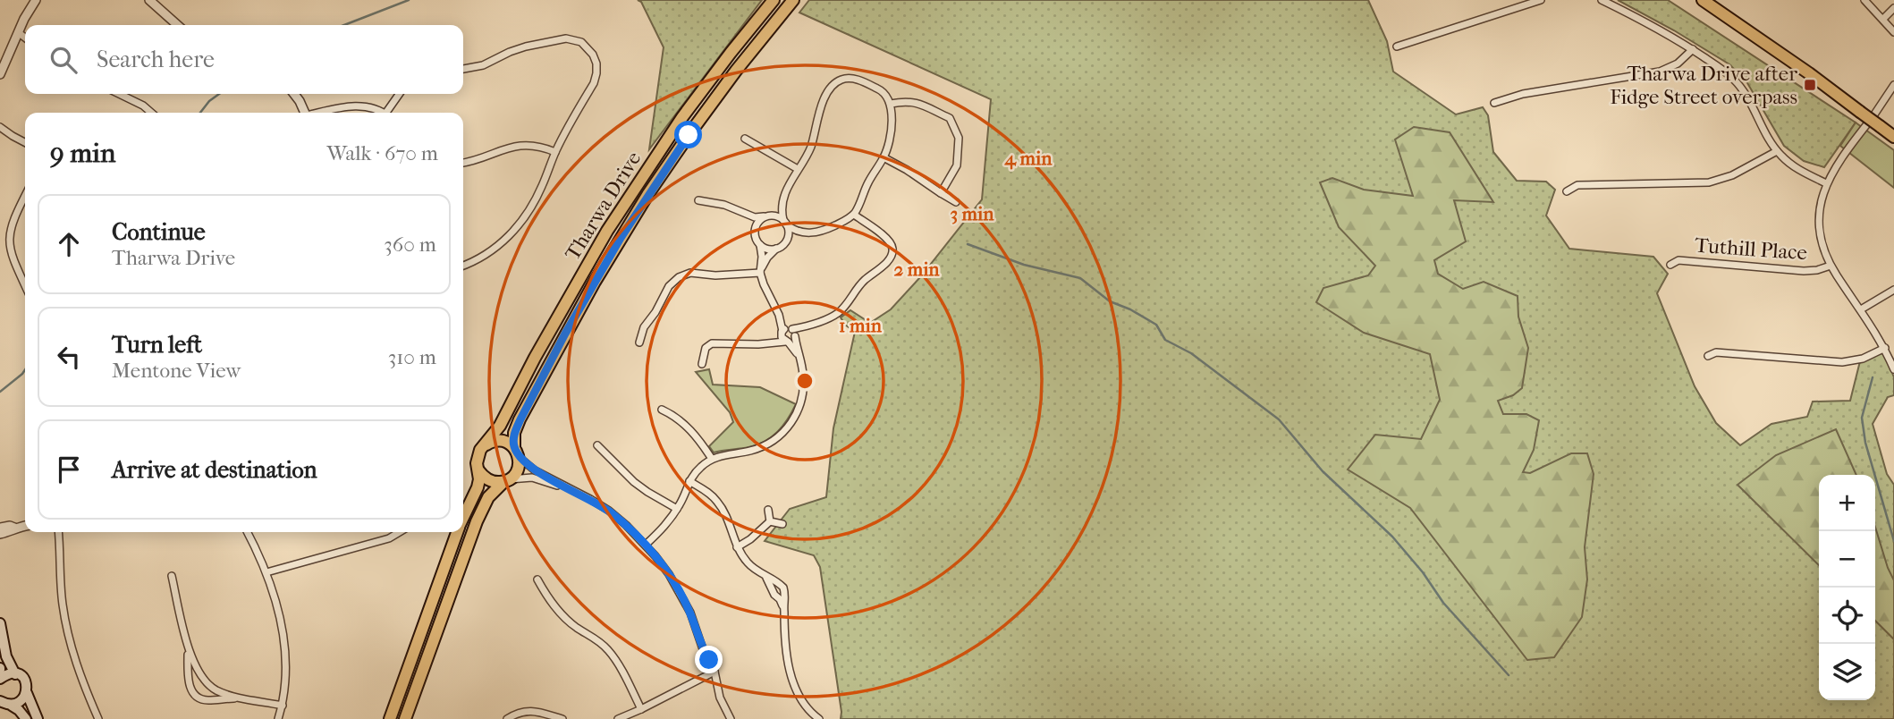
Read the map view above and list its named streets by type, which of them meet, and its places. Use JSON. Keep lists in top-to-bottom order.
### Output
{
  "streets": {
    "main road": ["Tharwa Drive"],
    "street": ["Tuthill Place"]
  },
  "places": {
    "transit": ["Tharwa Drive after Fidge Street overpass"]
  },
  "page": {
    "search": "Search here",
    "heading": ["9 min", "Walk · 670 m"],
    "list": [
      ["Continue", "Tharwa Drive", "360 m"],
      ["Turn left", "Mentone View", "310 m"],
      "Arrive at destination"
    ],
    "map_buttons": ["+", "−"]
  },
  "rings": [
    "4 min",
    "3 min",
    "2 min",
    "1 min"
  ]
}
